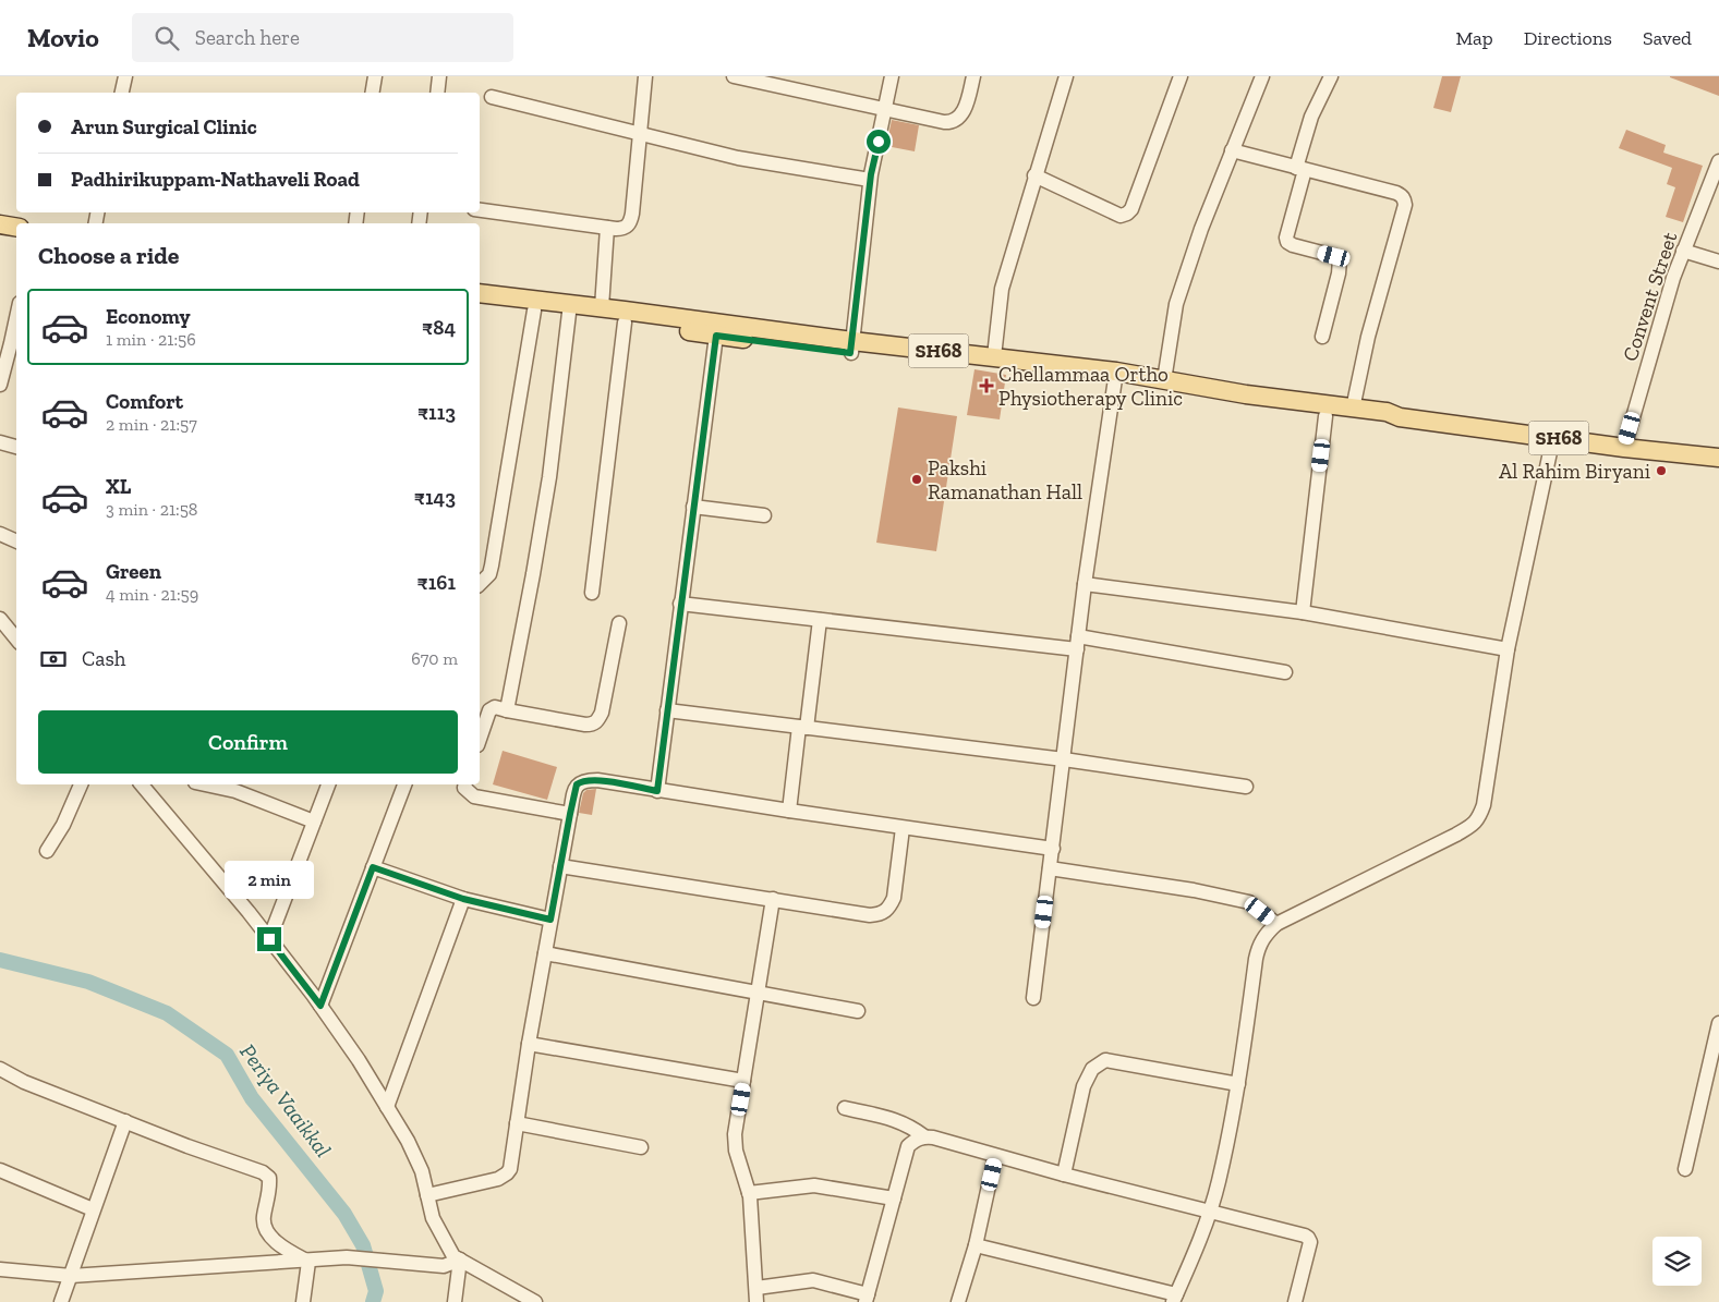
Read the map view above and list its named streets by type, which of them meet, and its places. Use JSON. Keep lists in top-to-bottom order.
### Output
{
  "streets": {
    "main road": ["SH68"],
    "street": ["Convent Street"]
  },
  "crossings": [
    ["Convent Street", "SH68"]
  ],
  "water": ["Periya Vaaikkal"],
  "places": {
    "health": ["Chellammaa Ortho Physiotherapy Clinic"],
    "other": ["Al Rahim Biryani", "Pakshi Ramanathan Hall"]
  },
  "page": {
    "header": "Movio",
    "search": "Search here",
    "nav": ["Map", "Directions", "Saved"],
    "banner": ["Arun Surgical Clinic", "Padhirikuppam-Nathaveli Road"],
    "heading": "Choose a ride",
    "list": [
      {
        "name": "Economy",
        "note": "1 min · 21:56",
        "value": "₹84"
      },
      {
        "name": "Comfort",
        "note": "2 min · 21:57",
        "value": "₹113"
      },
      {
        "name": "XL",
        "note": "3 min · 21:58",
        "value": "₹143"
      },
      {
        "name": "Green",
        "note": "4 min · 21:59",
        "value": "₹161"
      }
    ],
    "pay": ["Cash", "670 m"],
    "buttons": "Confirm",
    "bubble": "2 min"
  }
}
